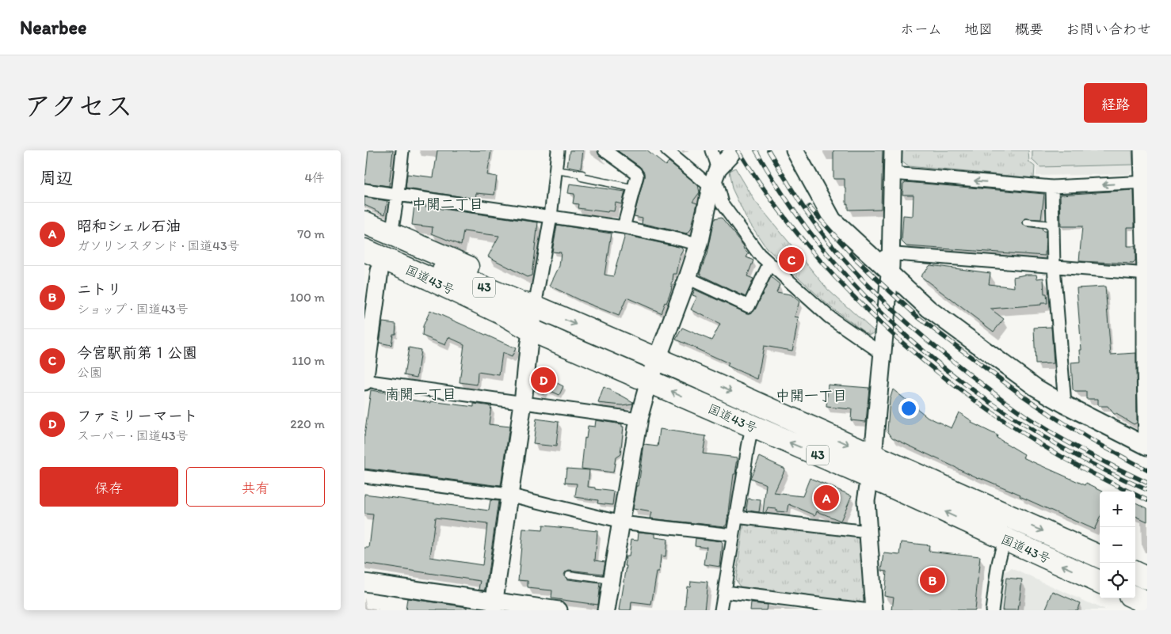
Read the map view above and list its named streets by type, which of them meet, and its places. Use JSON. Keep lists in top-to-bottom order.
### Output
{
  "streets": {
    "highway": ["国道43号", "43"]
  },
  "districts": ["中開二丁目", "南開一丁目", "中開一丁目"],
  "page": {
    "header": "Nearbee",
    "nav": [
      "ホーム",
      "地図",
      "概要",
      "お問い合わせ"
    ],
    "title": "アクセス",
    "buttons": [
      "経路",
      ["保存", "共有"]
    ],
    "heading": ["周辺", "4件"],
    "list": [
      {
        "mark": "A",
        "name": "昭和シェル石油",
        "note": "ガソリンスタンド · 国道43号",
        "value": "70 m"
      },
      {
        "mark": "B",
        "name": "ニトリ",
        "note": "ショップ · 国道43号",
        "value": "100 m"
      },
      {
        "mark": "C",
        "name": "今宮駅前第１公園",
        "note": "公園",
        "value": "110 m"
      },
      {
        "mark": "D",
        "name": "ファミリーマート",
        "note": "スーパー · 国道43号",
        "value": "220 m"
      }
    ],
    "pins": [
      "C",
      "D",
      "A",
      "B"
    ],
    "map_buttons": ["+", "−"]
  }
}
